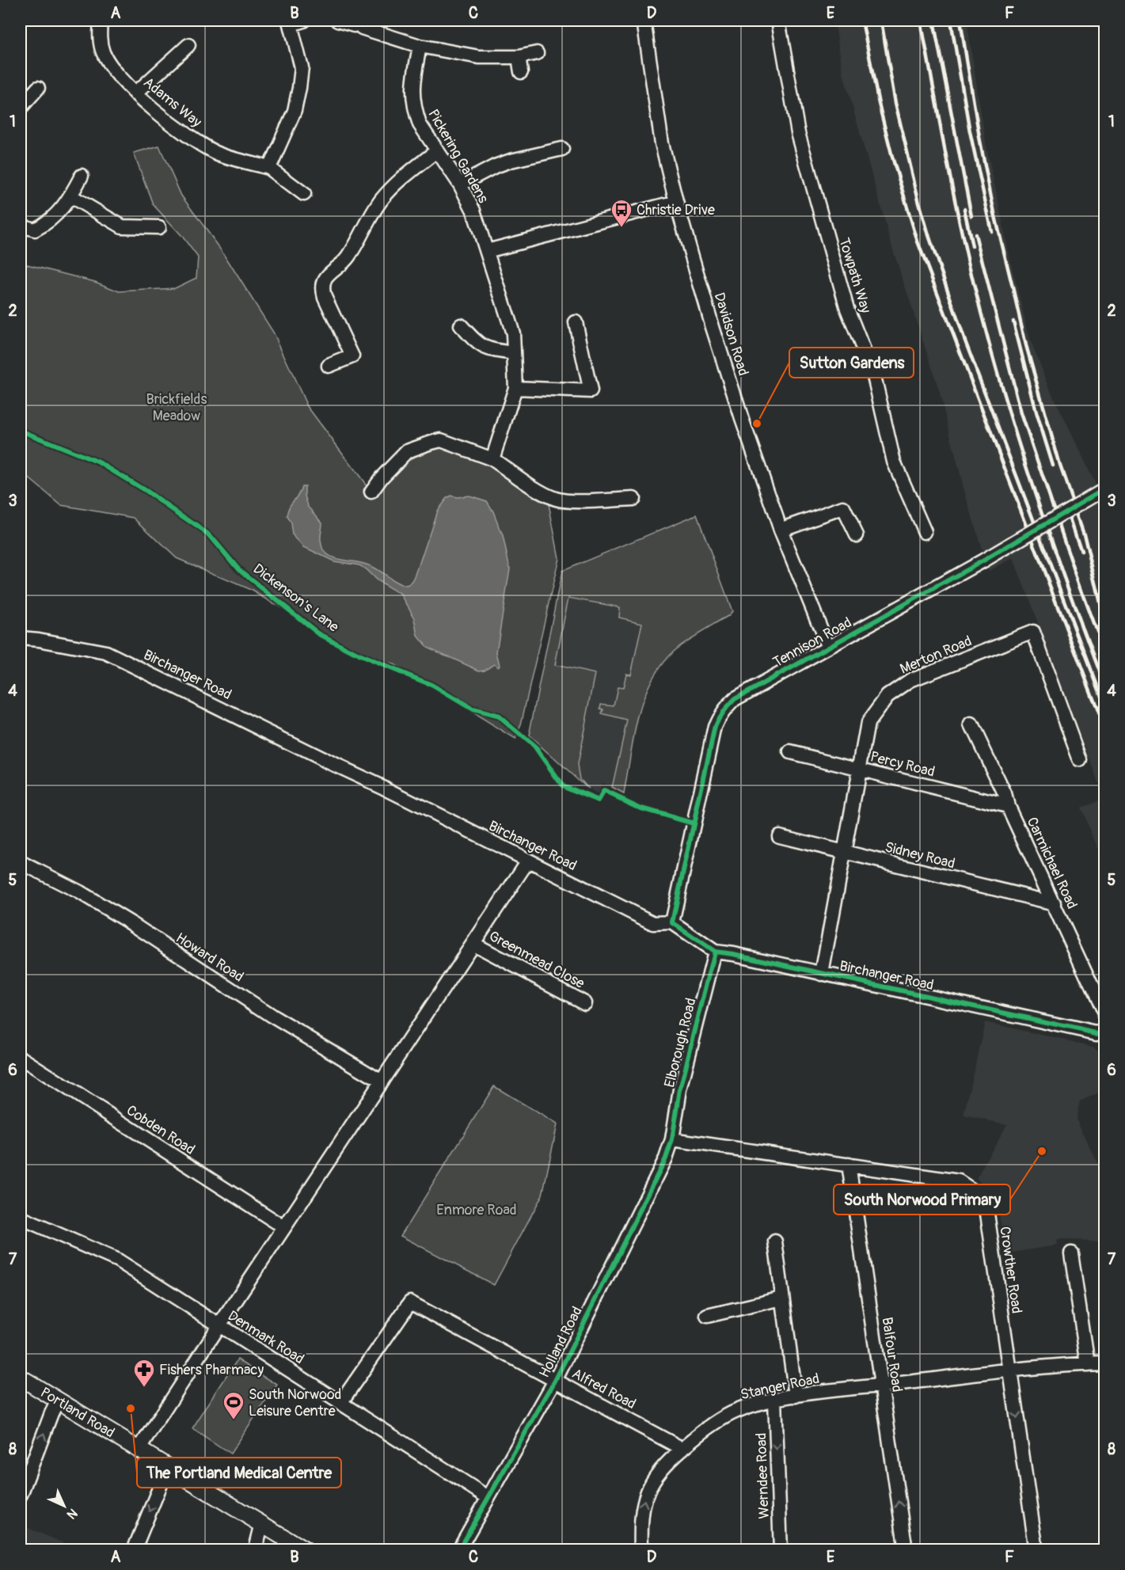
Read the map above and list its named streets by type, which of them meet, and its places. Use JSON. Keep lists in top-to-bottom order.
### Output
{
  "streets": {
    "main road": ["Portland Road"],
    "street": [
      "Adams Way",
      "Pickering Gardens",
      "Towpath Way",
      "Davidson Road",
      "Tennison Road",
      "Merton Road",
      "Birchanger Road",
      "Percy Road",
      "Sidney Road",
      "Carmichael Road",
      "Howard Road",
      "Greenmead Close",
      "Elborough Road",
      "Cobden Road",
      "Crowther Road",
      "Denmark Road",
      "Holland Road",
      "Balfour Road",
      "Stanger Road",
      "Alfred Road",
      "Werndee Road"
    ],
    "cycle path": ["Dickenson's Lane"]
  },
  "crossings": [
    ["Davidson Road", "Tennison Road"],
    ["Tennison Road", "Birchanger Road"],
    ["Merton Road", "Birchanger Road"],
    ["Merton Road", "Percy Road"],
    ["Merton Road", "Sidney Road"],
    ["Birchanger Road", "Elborough Road"],
    ["Percy Road", "Carmichael Road"],
    ["Sidney Road", "Carmichael Road"],
    ["Elborough Road", "Crowther Road"],
    ["Elborough Road", "Holland Road"],
    ["Crowther Road", "Holland Road"],
    ["Crowther Road", "Balfour Road"],
    ["Crowther Road", "Stanger Road"],
    ["Denmark Road", "Holland Road"],
    ["Denmark Road", "Alfred Road"],
    ["Holland Road", "Alfred Road"],
    ["Balfour Road", "Stanger Road"],
    ["Stanger Road", "Alfred Road"],
    ["Stanger Road", "Werndee Road"]
  ],
  "one_way": ["Balfour Road", "Werndee Road"],
  "parks": ["Brickfields Meadow", "Enmore Road"],
  "places": {
    "bus stop": ["Christie Drive"],
    "other": ["Sutton Gardens", "South Norwood Primary", "The Portland Medical Centre"],
    "pharmacy": ["Fishers Pharmacy"],
    "sports": ["South Norwood Leisure Centre"]
  },
  "north": "bottom right",
  "grid": {
    "columns": [
      "A",
      "B",
      "C",
      "D",
      "E",
      "F"
    ],
    "rows": [
      "1",
      "2",
      "3",
      "4",
      "5",
      "6",
      "7",
      "8"
    ]
  }
}
